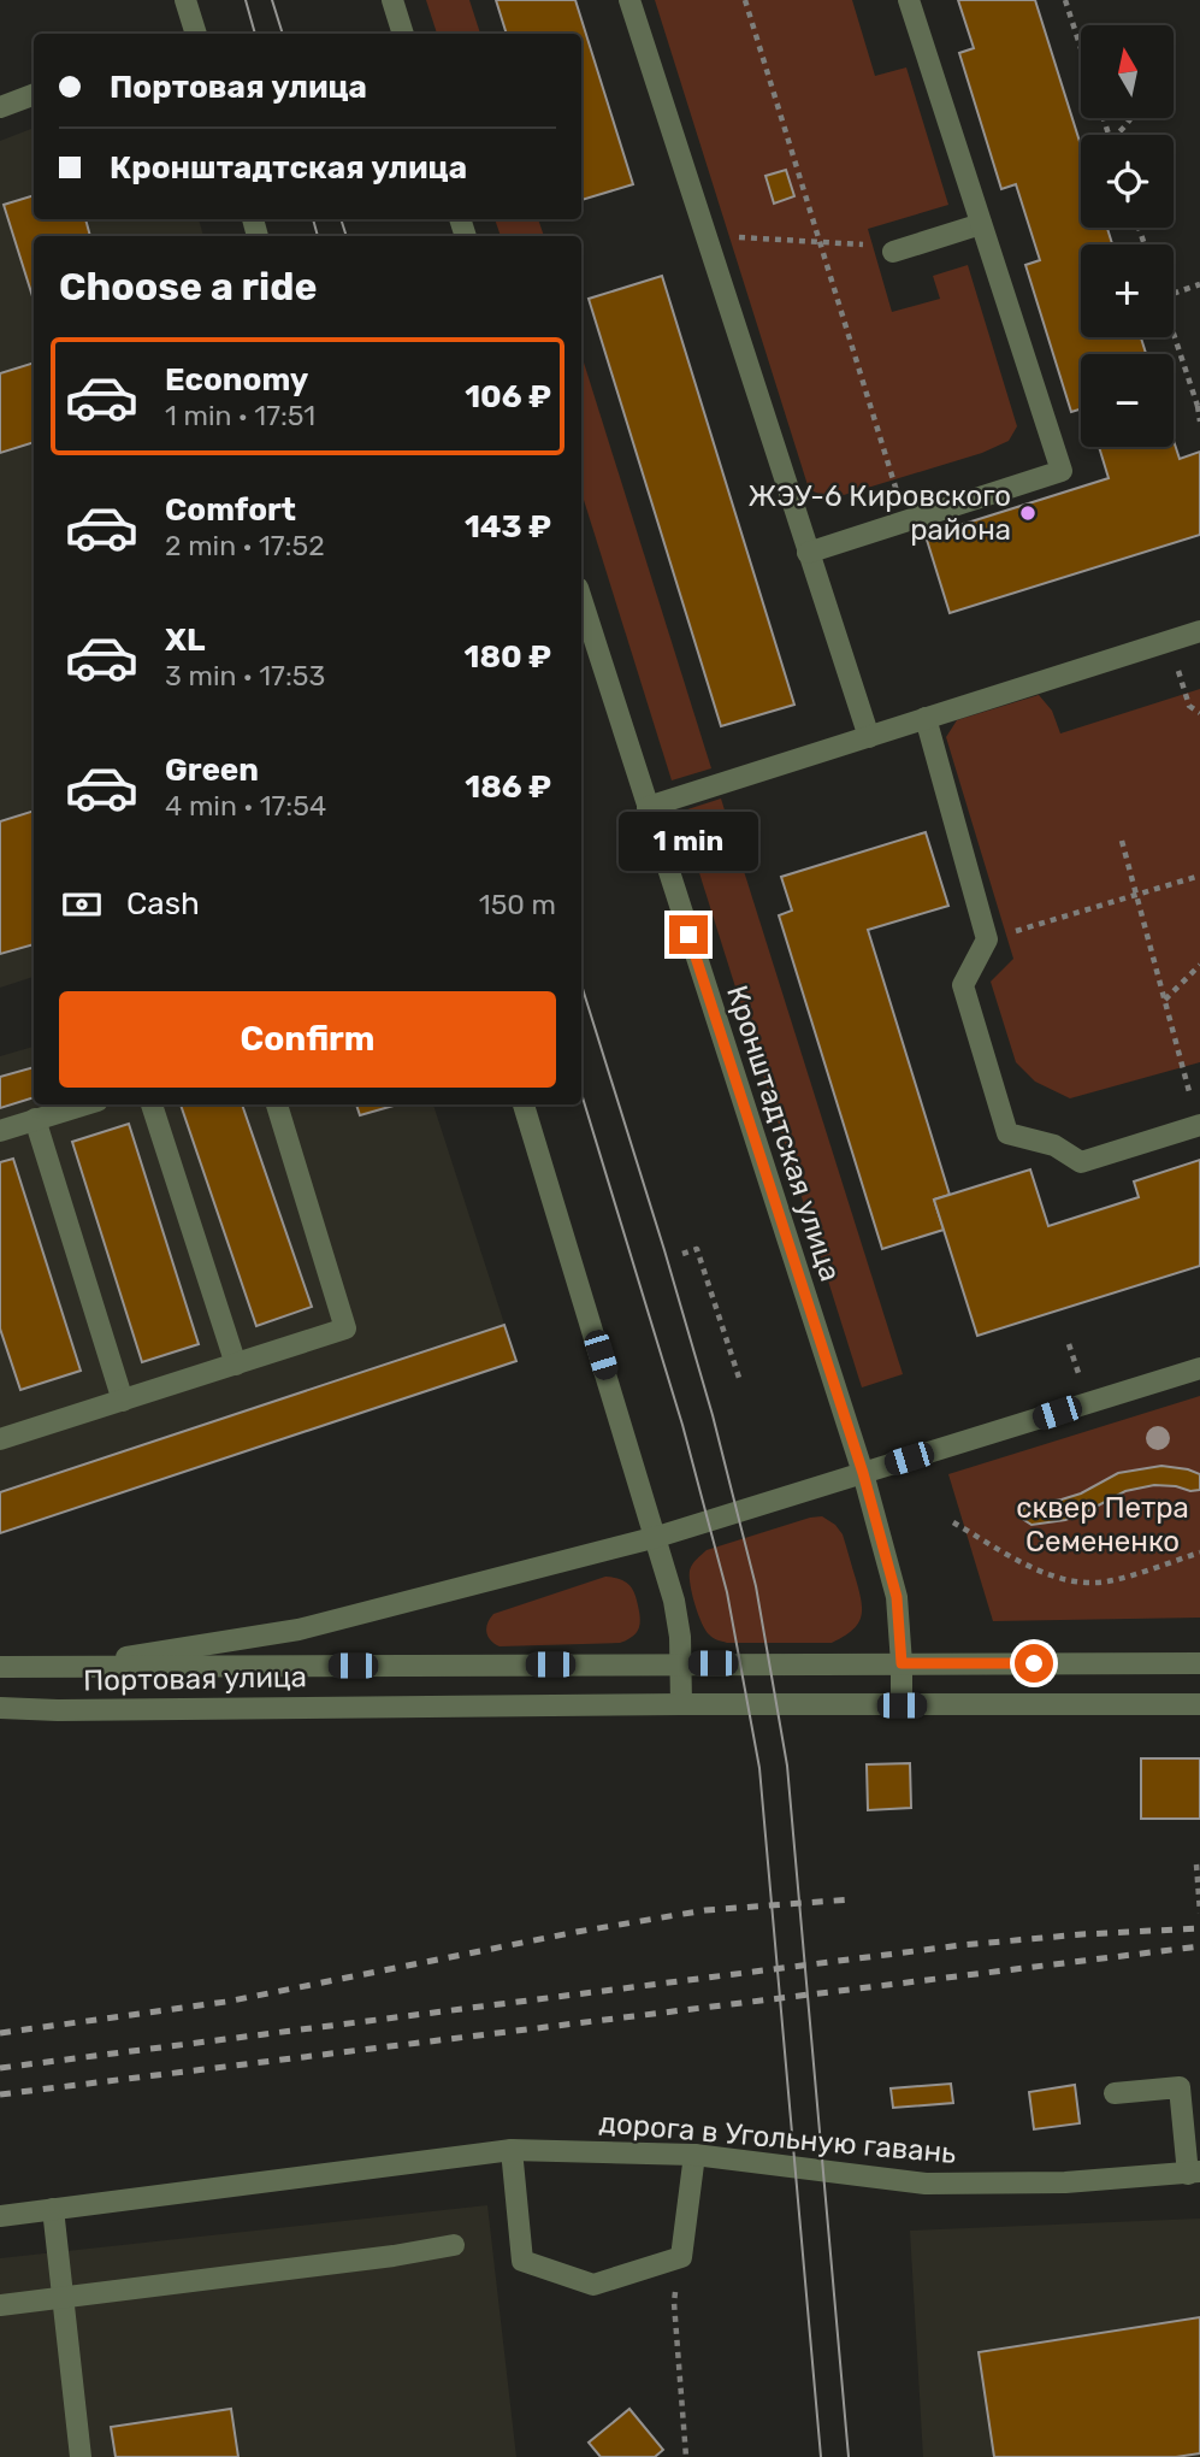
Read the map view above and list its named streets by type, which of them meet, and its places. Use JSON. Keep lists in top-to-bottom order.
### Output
{
  "streets": {
    "street": ["Кронштадтская улица", "Портовая улица", "дорога в Угольную гавань"]
  },
  "crossings": [
    ["Кронштадтская улица", "Портовая улица"]
  ],
  "parks": ["сквер Петра Семененко"],
  "places": ["ЖЭУ-6 Кировского района"],
  "north": "top",
  "page": {
    "map_buttons": ["+", "−"],
    "banner": ["Портовая улица", "Кронштадтская улица"],
    "heading": "Choose a ride",
    "list": [
      {
        "name": "Economy",
        "note": "1 min · 17:51",
        "value": "106 ₽"
      },
      {
        "name": "Comfort",
        "note": "2 min · 17:52",
        "value": "143 ₽"
      },
      {
        "name": "XL",
        "note": "3 min · 17:53",
        "value": "180 ₽"
      },
      {
        "name": "Green",
        "note": "4 min · 17:54",
        "value": "186 ₽"
      }
    ],
    "bubble": "1 min",
    "pay": ["Cash", "150 m"],
    "buttons": "Confirm"
  }
}
